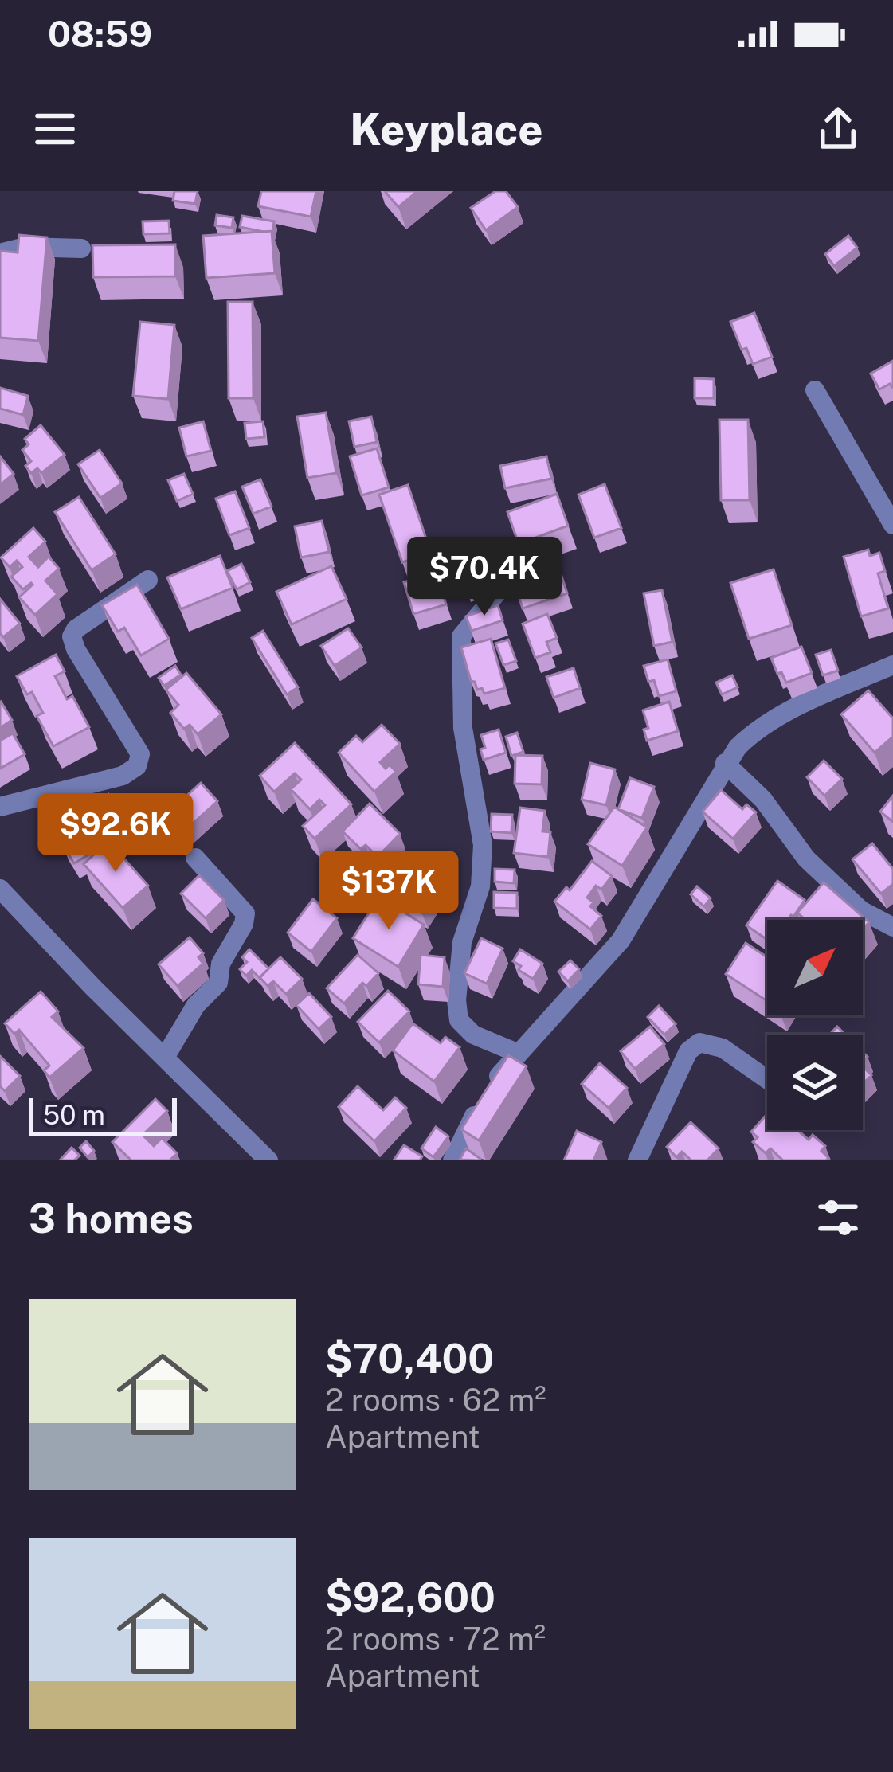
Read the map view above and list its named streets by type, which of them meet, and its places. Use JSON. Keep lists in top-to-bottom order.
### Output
{
  "scale_bar": "50 m",
  "north": "top right",
  "page": {
    "status": "08:59",
    "header": "Keyplace",
    "price": ["$70.4K", "$92.6K", "$137K"],
    "scale": "50 m",
    "heading": "3 homes",
    "list": [
      {
        "name": "$70,400",
        "note": "2 rooms · 62 m² · Apartment"
      },
      {
        "name": "$92,600",
        "note": "2 rooms · 72 m² · Apartment"
      }
    ]
  }
}
